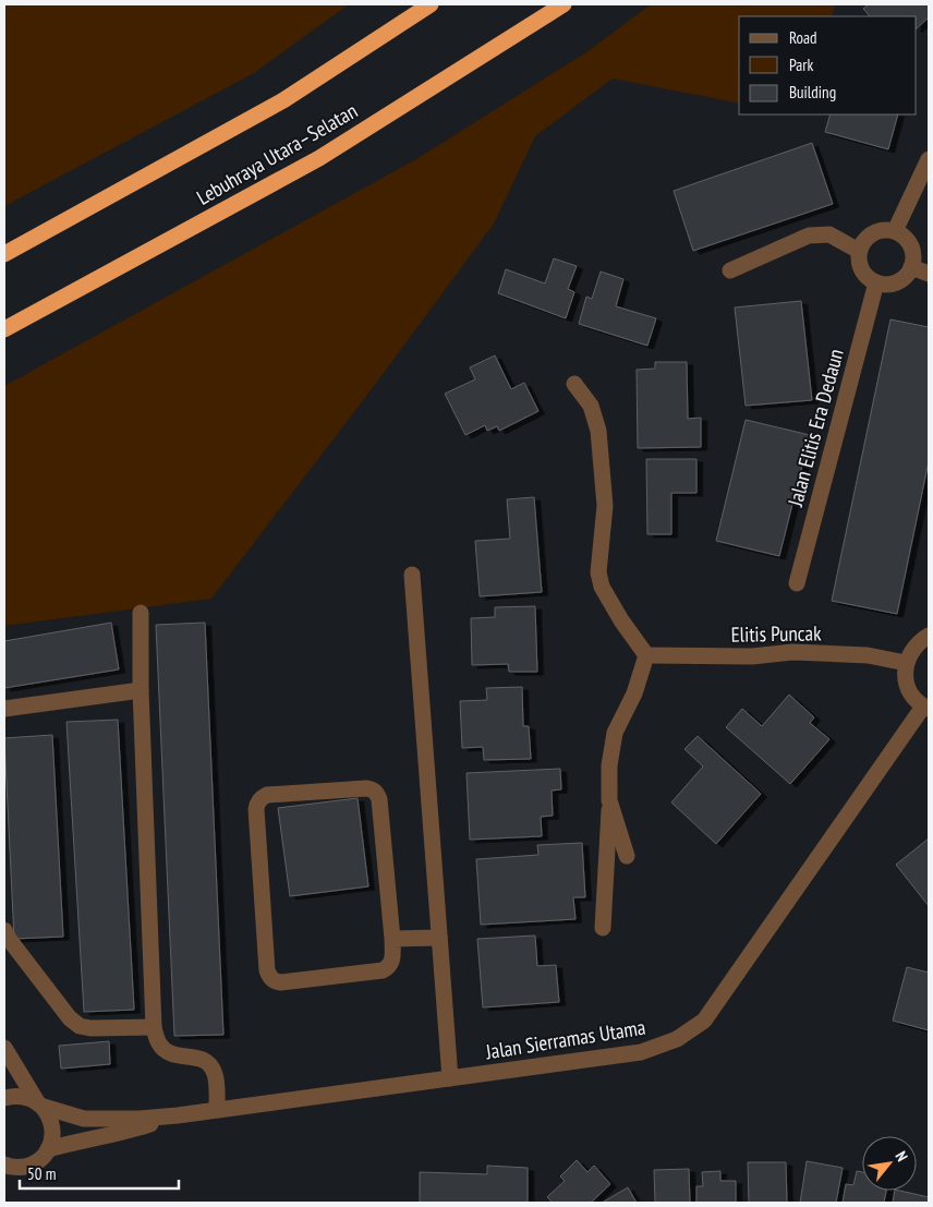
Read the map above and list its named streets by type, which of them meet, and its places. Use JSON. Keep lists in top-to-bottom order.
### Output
{
  "streets": {
    "highway": ["Lebuhraya Utara–Selatan"],
    "street": ["Jalan Elitis Era Dedaun", "Elitis Puncak", "Jalan Sierramas Utama"]
  },
  "legend": ["Road", "Park", "Building"],
  "scale_bar": "50 m",
  "north": "top right"
}
